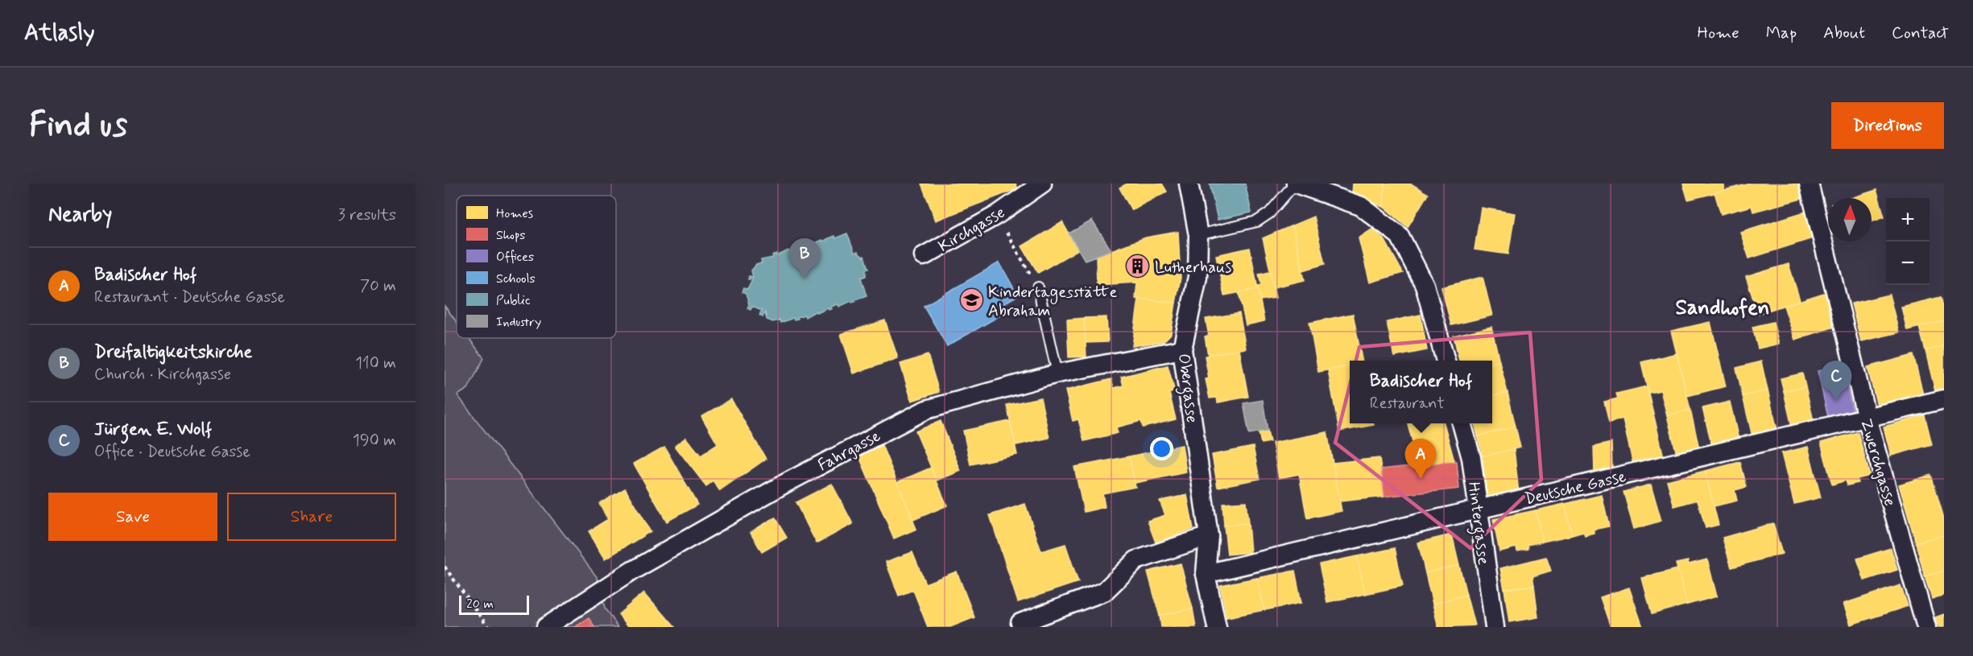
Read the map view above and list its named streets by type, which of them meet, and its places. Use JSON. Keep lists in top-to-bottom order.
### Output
{
  "streets": {
    "street": [
      "Kirchgasse",
      "Obergasse",
      "Fahrgasse",
      "Zwerchgasse",
      "Deutsche Gasse",
      "Hintergasse"
    ]
  },
  "crossings": [
    ["Obergasse", "Fahrgasse"],
    ["Obergasse", "Deutsche Gasse"],
    ["Zwerchgasse", "Deutsche Gasse"],
    ["Deutsche Gasse", "Hintergasse"]
  ],
  "districts": ["Sandhofen"],
  "places": {
    "building": ["Lutherhaus"],
    "school or university": ["Kindertagesstätte Abraham"]
  },
  "legend": [
    "Homes",
    "Shops",
    "Offices",
    "Schools",
    "Public",
    "Industry"
  ],
  "scale_bar": "20 m",
  "north": "top",
  "page": {
    "header": "Atlasly",
    "nav": [
      "Home",
      "Map",
      "About",
      "Contact"
    ],
    "buttons": [
      "Directions",
      ["Save", "Share"]
    ],
    "title": "Find us",
    "heading": ["Nearby", "3 results"],
    "map_buttons": ["+", "−"],
    "pins": ["B", "C", "A"],
    "list": [
      {
        "mark": "A",
        "name": "Badischer Hof",
        "note": "Restaurant · Deutsche Gasse",
        "value": "70 m"
      },
      {
        "mark": "B",
        "name": "Dreifaltigkeitskirche",
        "note": "Church · Kirchgasse",
        "value": "110 m"
      },
      {
        "mark": "C",
        "name": "Jürgen E. Wolf",
        "note": "Office · Deutsche Gasse",
        "value": "190 m"
      }
    ],
    "popup": ["Badischer Hof", "Restaurant"],
    "scale": "20 m"
  }
}
